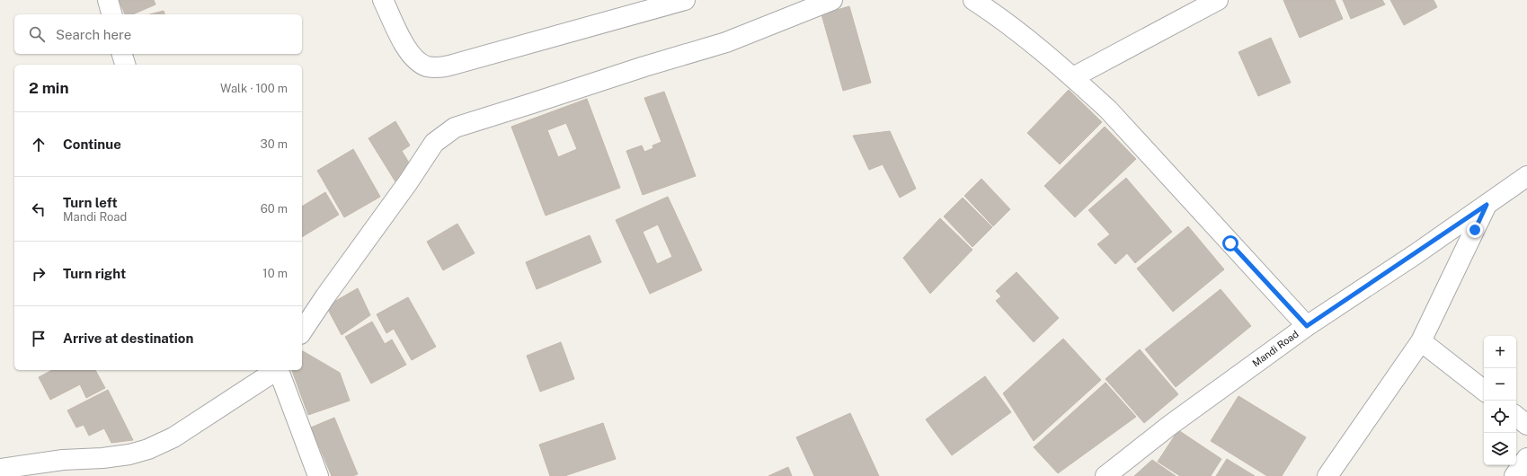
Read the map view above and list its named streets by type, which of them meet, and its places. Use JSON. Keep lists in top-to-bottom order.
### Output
{
  "streets": {
    "street": ["Mandi Road"]
  },
  "page": {
    "search": "Search here",
    "heading": ["2 min", "Walk · 100 m"],
    "list": [
      ["Continue", "30 m"],
      ["Turn left", "Mandi Road", "60 m"],
      ["Turn right", "10 m"],
      "Arrive at destination"
    ],
    "map_buttons": ["+", "−"]
  }
}
